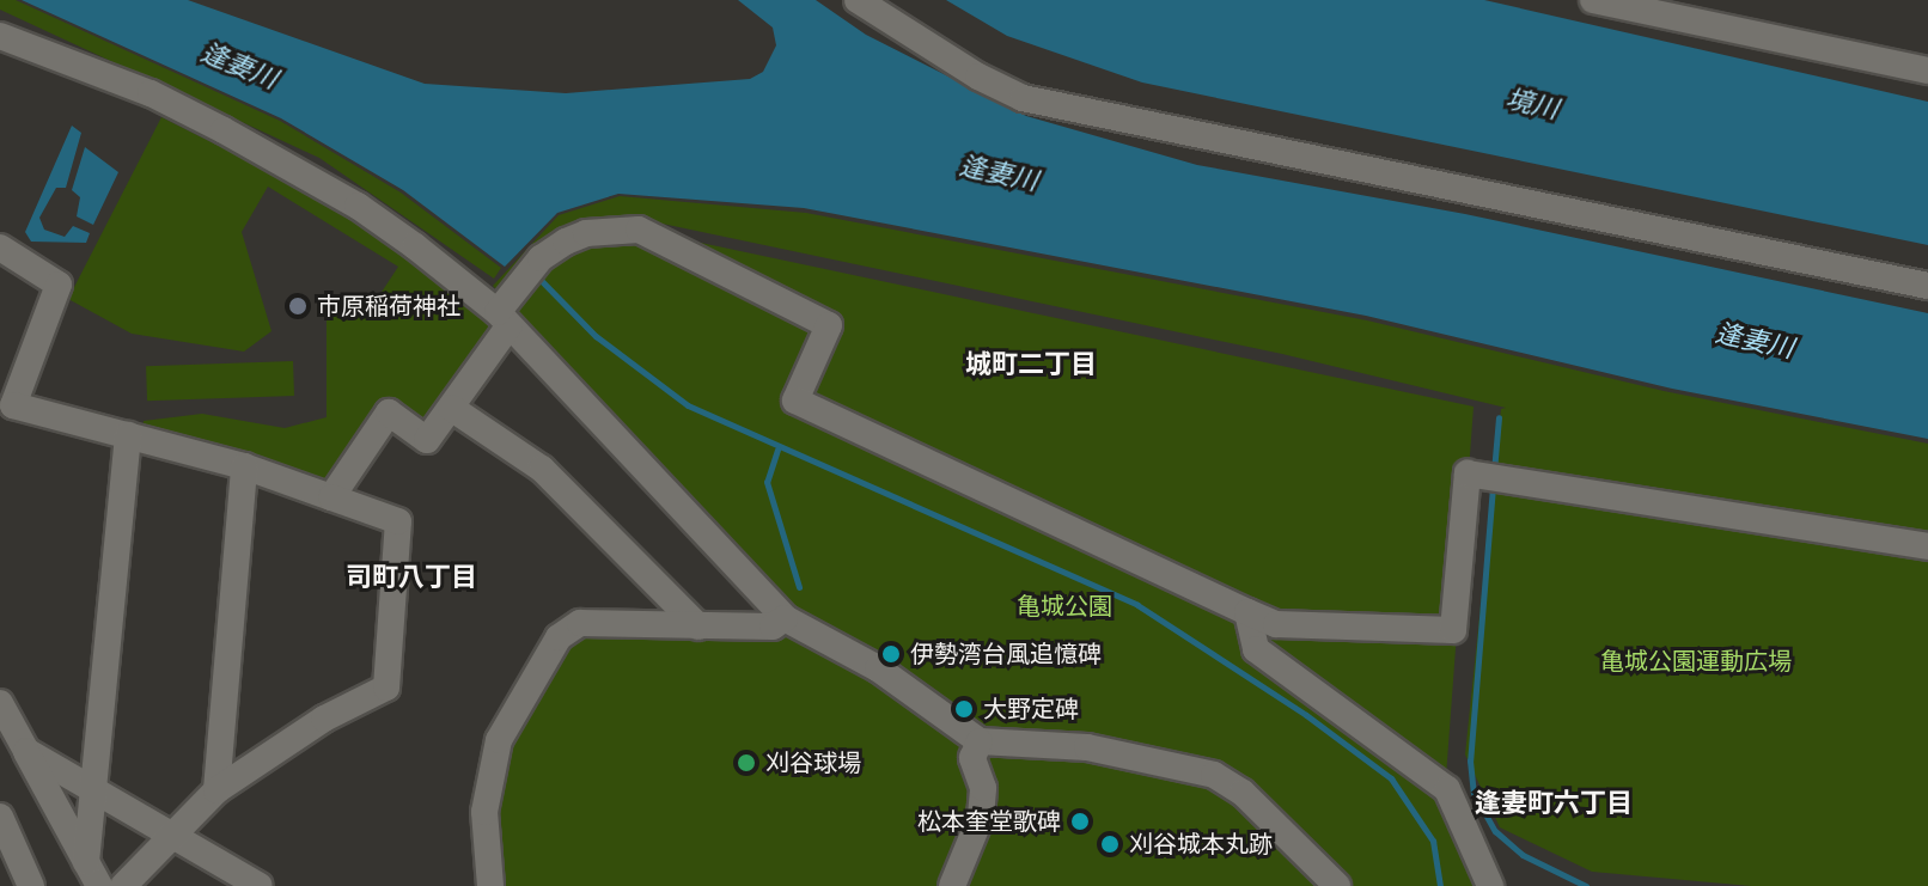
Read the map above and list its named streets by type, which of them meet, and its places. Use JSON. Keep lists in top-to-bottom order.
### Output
{
  "districts": ["城町二丁目", "司町八丁目", "逢妻町六丁目"],
  "water": ["逢妻川", "境川"],
  "parks": ["亀城公園", "亀城公園運動広場"],
  "places": [
    "市原稲荷神社",
    "伊勢湾台風追憶碑",
    "大野定碑",
    "刈谷球場",
    "松本奎堂歌碑",
    "刈谷城本丸跡"
  ]
}
